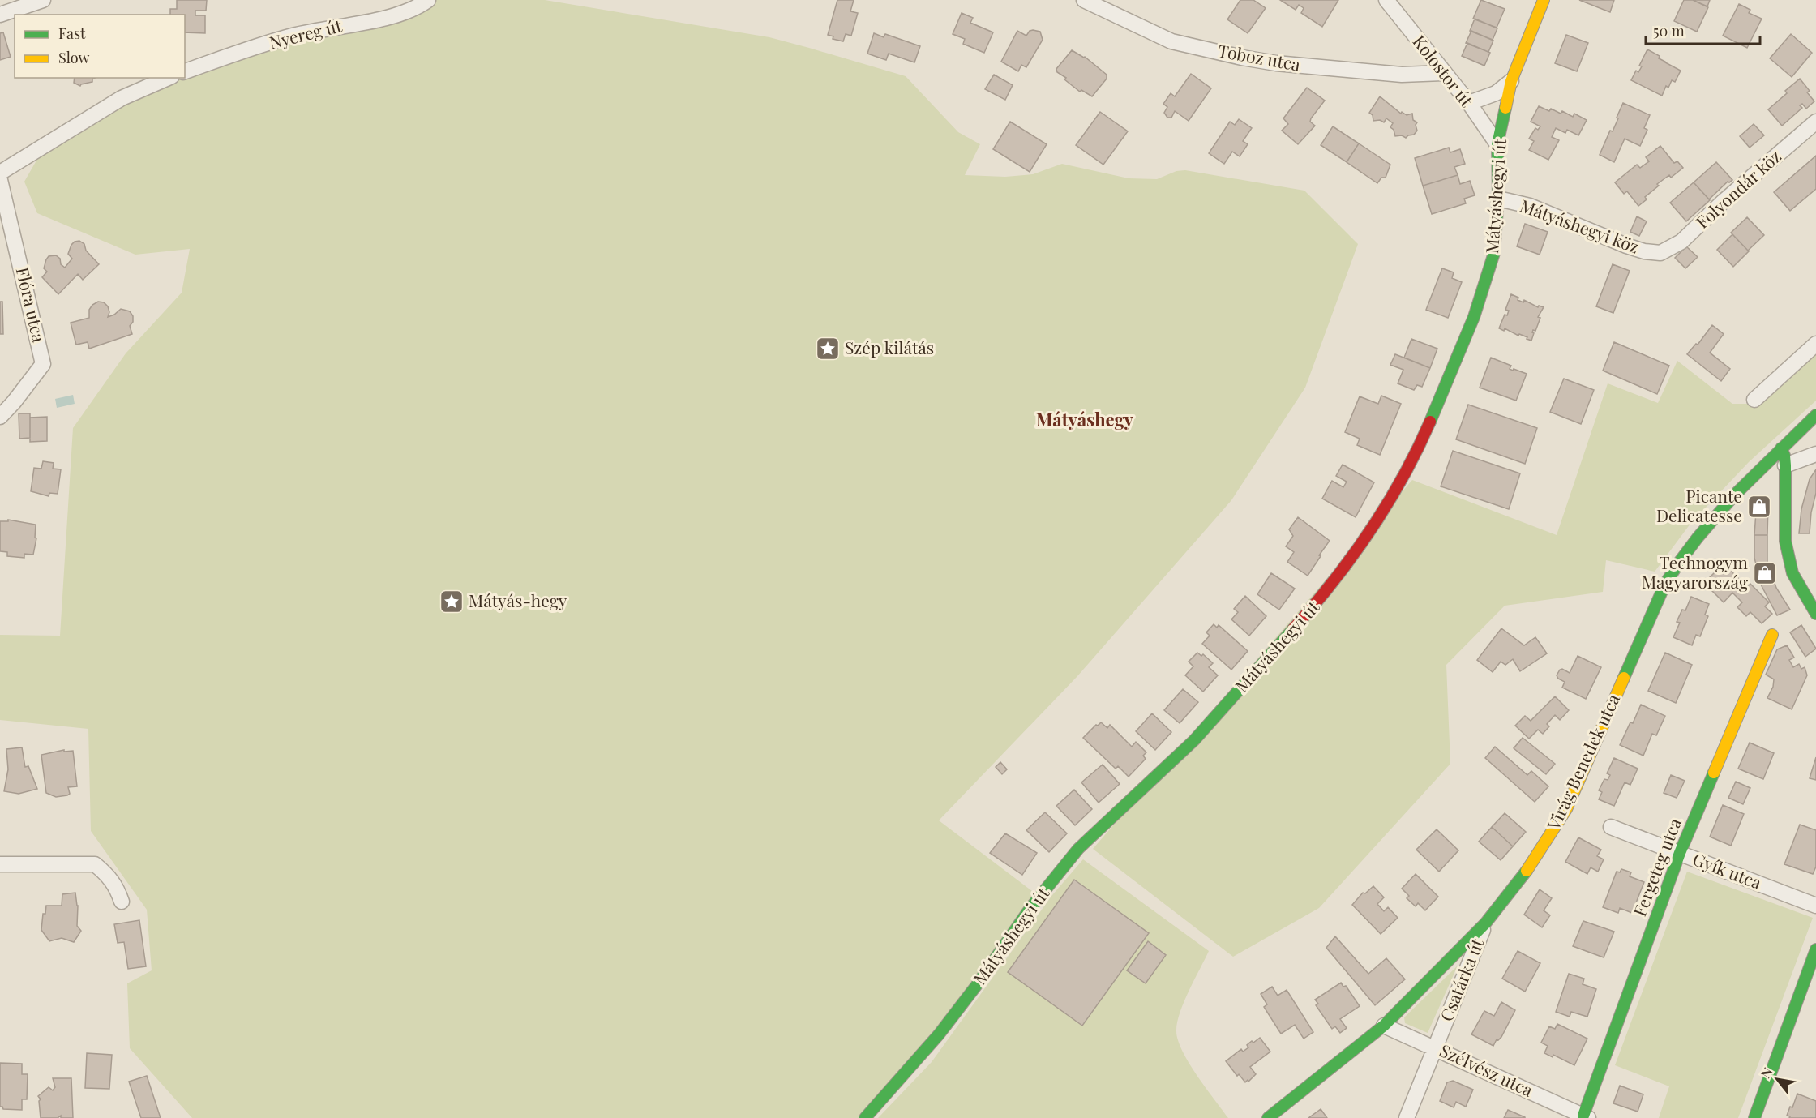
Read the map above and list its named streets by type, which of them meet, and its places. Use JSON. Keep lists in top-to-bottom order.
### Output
{
  "streets": {
    "street": [
      "Nyereg út",
      "Toboz utca",
      "Kolostor út",
      "Folyondár köz",
      "Mátyáshegyi út",
      "Mátyáshegyi köz",
      "Flóra utca",
      "Virág Benedek utca",
      "Fergeteg utca",
      "Gyík utca",
      "Csatárka út",
      "Szélvész utca"
    ]
  },
  "crossings": [
    ["Toboz utca", "Kolostor út"],
    ["Kolostor út", "Mátyáshegyi út"],
    ["Folyondár köz", "Mátyáshegyi köz"],
    ["Mátyáshegyi út", "Mátyáshegyi köz"],
    ["Virág Benedek utca", "Csatárka út"],
    ["Virág Benedek utca", "Szélvész utca"],
    ["Fergeteg utca", "Gyík utca"],
    ["Fergeteg utca", "Szélvész utca"],
    ["Csatárka út", "Szélvész utca"]
  ],
  "districts": ["Mátyáshegy"],
  "places": {
    "place": ["Szép kilátás", "Mátyás-hegy"],
    "shop": ["Picante Delicatesse", "Technogym Magyarország"]
  },
  "legend": ["Fast", "Slow"],
  "scale_bar": "50 m",
  "north": "top left"
}
